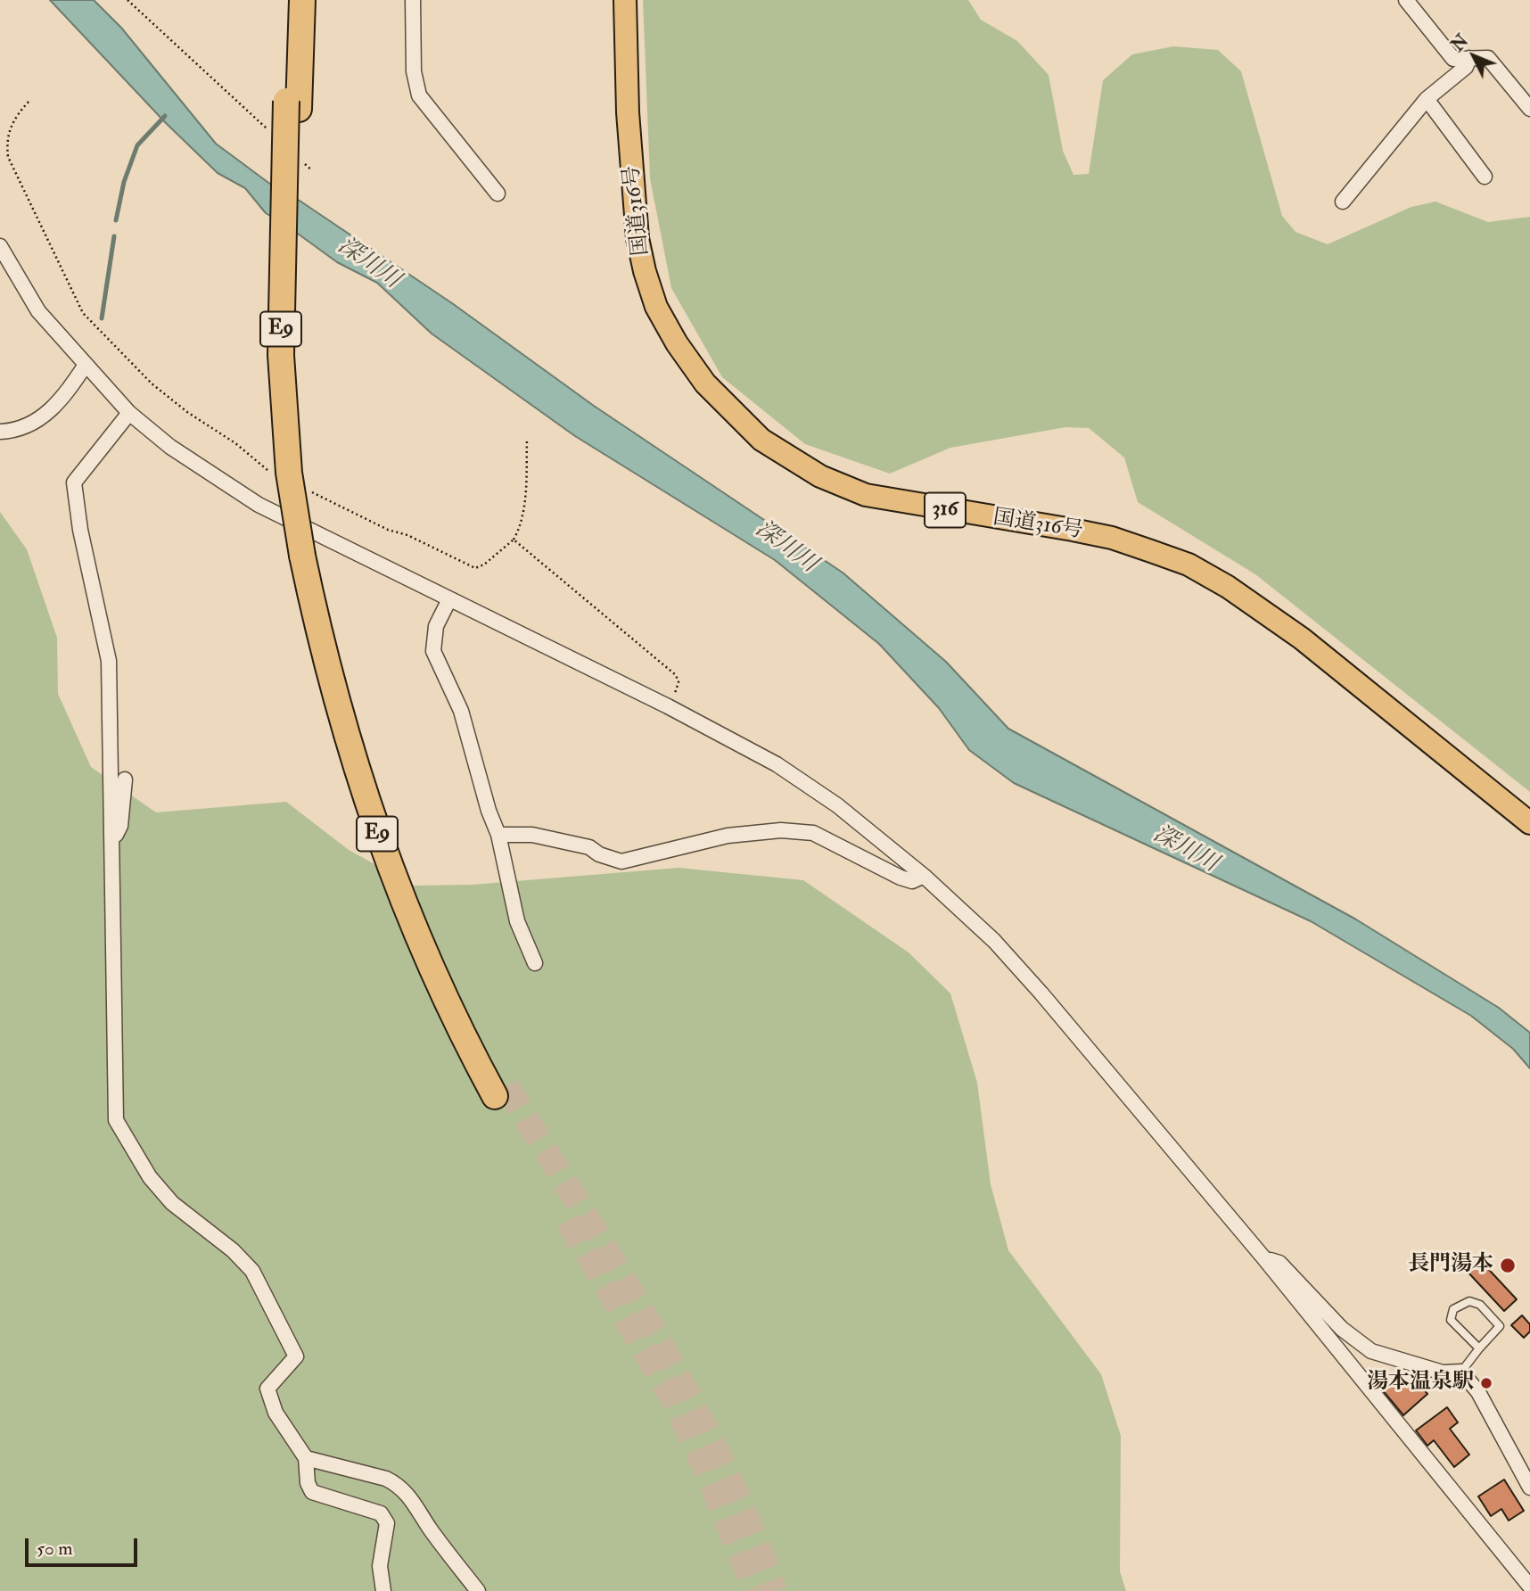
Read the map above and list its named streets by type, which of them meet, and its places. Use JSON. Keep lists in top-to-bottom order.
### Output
{
  "streets": {
    "highway": ["国道316号", "E9", "316"]
  },
  "water": ["深川川"],
  "places": ["長門湯本", "湯本温泉駅"],
  "scale_bar": "50 m",
  "north": "top left"
}
